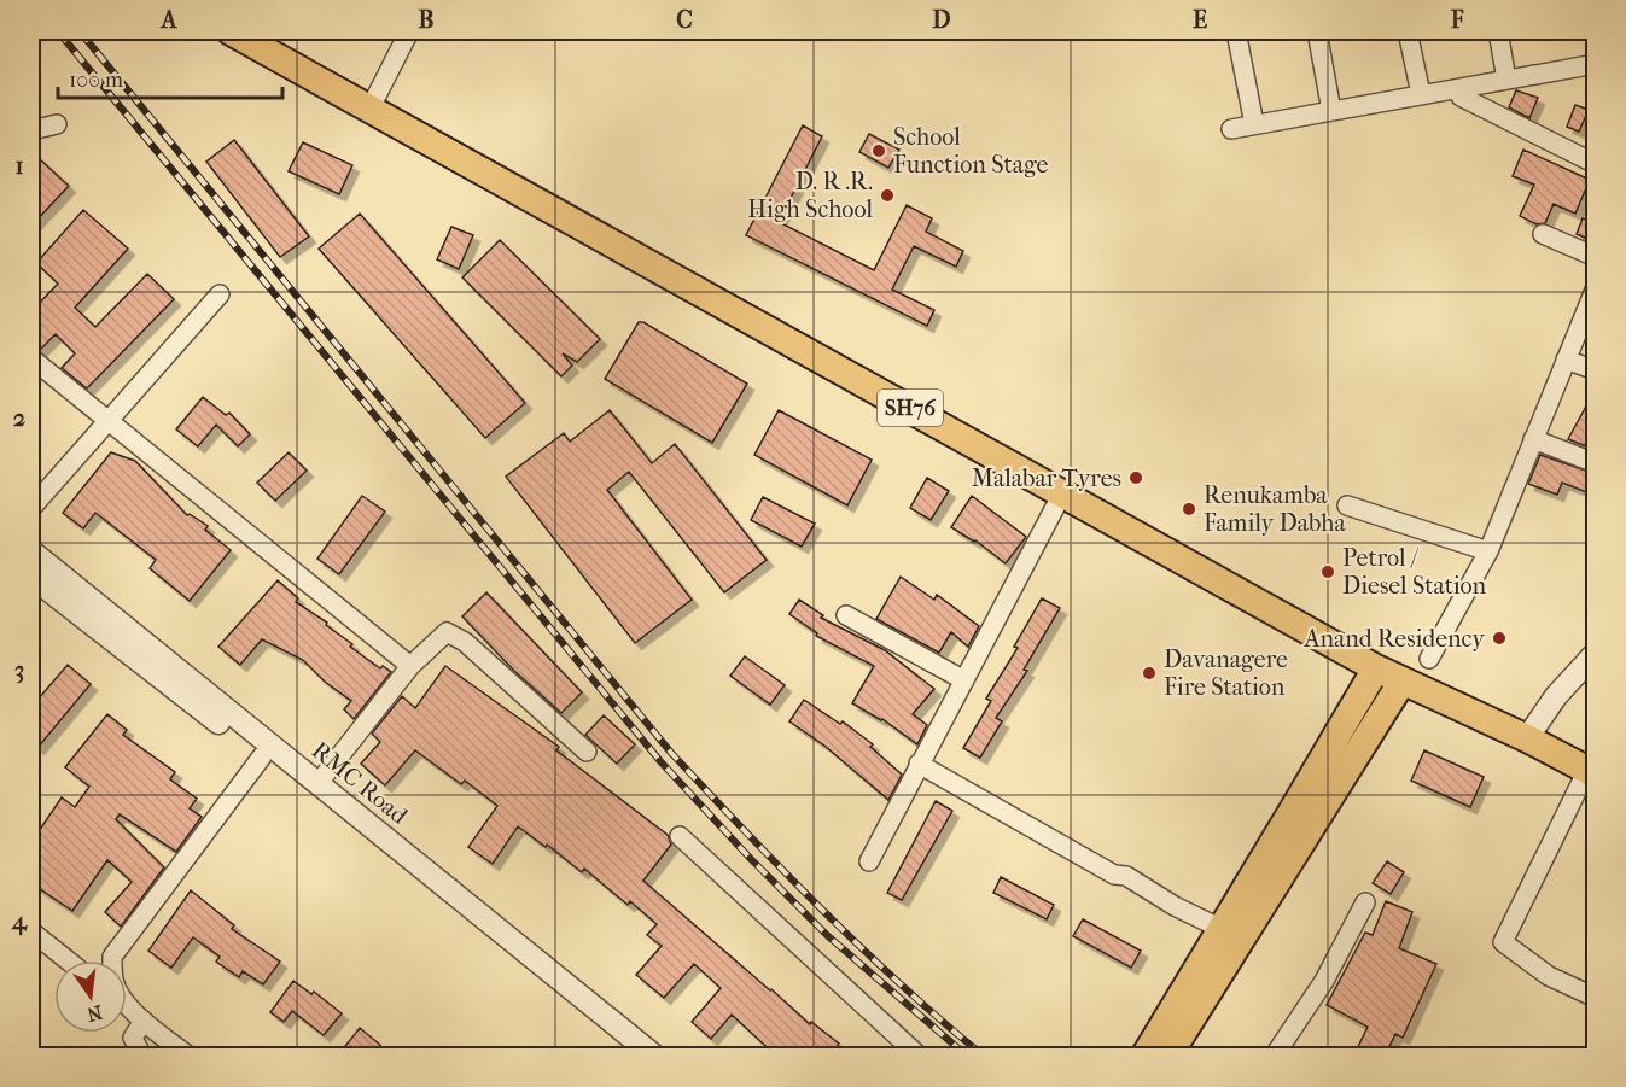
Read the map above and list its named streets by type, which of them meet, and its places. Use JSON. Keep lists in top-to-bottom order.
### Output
{
  "streets": {
    "main road": ["SH76"],
    "street": ["RMC Road"]
  },
  "places": [
    "School Function Stage",
    "D. R .R. High School",
    "Malabar Tyres",
    "Renukamba Family Dabha",
    "Petrol / Diesel Station",
    "Anand Residency",
    "Davanagere Fire Station"
  ],
  "scale_bar": "100 m",
  "north": "bottom",
  "grid": {
    "columns": [
      "A",
      "B",
      "C",
      "D",
      "E",
      "F"
    ],
    "rows": [
      "1",
      "2",
      "3",
      "4"
    ]
  }
}
